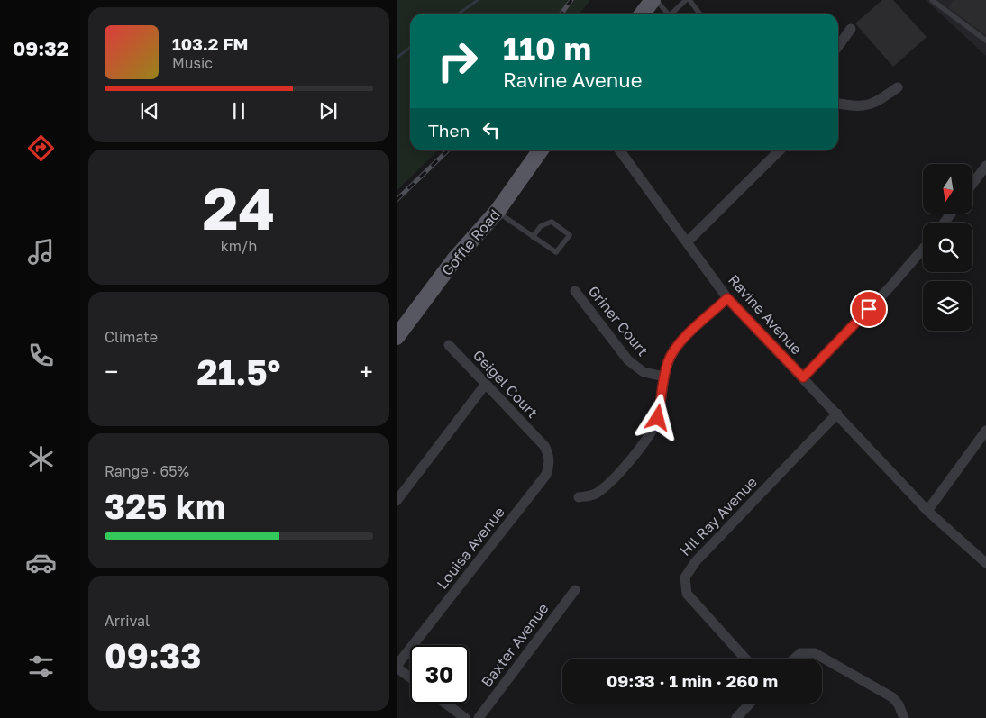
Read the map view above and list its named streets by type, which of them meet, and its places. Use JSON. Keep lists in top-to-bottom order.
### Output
{
  "streets": {
    "main road": ["Goffle Road"],
    "street": [
      "Ravine Avenue",
      "Griner Court",
      "Geigel Court",
      "Hil Ray Avenue",
      "Louisa Avenue",
      "Baxter Avenue"
    ]
  },
  "crossings": [
    ["Ravine Avenue", "Hil Ray Avenue"],
    ["Geigel Court", "Louisa Avenue"]
  ],
  "north": "bottom",
  "page": {
    "tabs": "09:32",
    "turn": ["110 m", "Ravine Avenue"],
    "song": ["103.2 FM", "Music"],
    "then": "Then",
    "tile": [
      ["24", "km/h"],
      "Climate",
      ["Range · 65%", "325 km"],
      ["Arrival", "09:33"]
    ],
    "heat": ["−", "21.5°", "+"],
    "limit": "30",
    "trip": "09:33 · 1 min · 260 m"
  }
}
